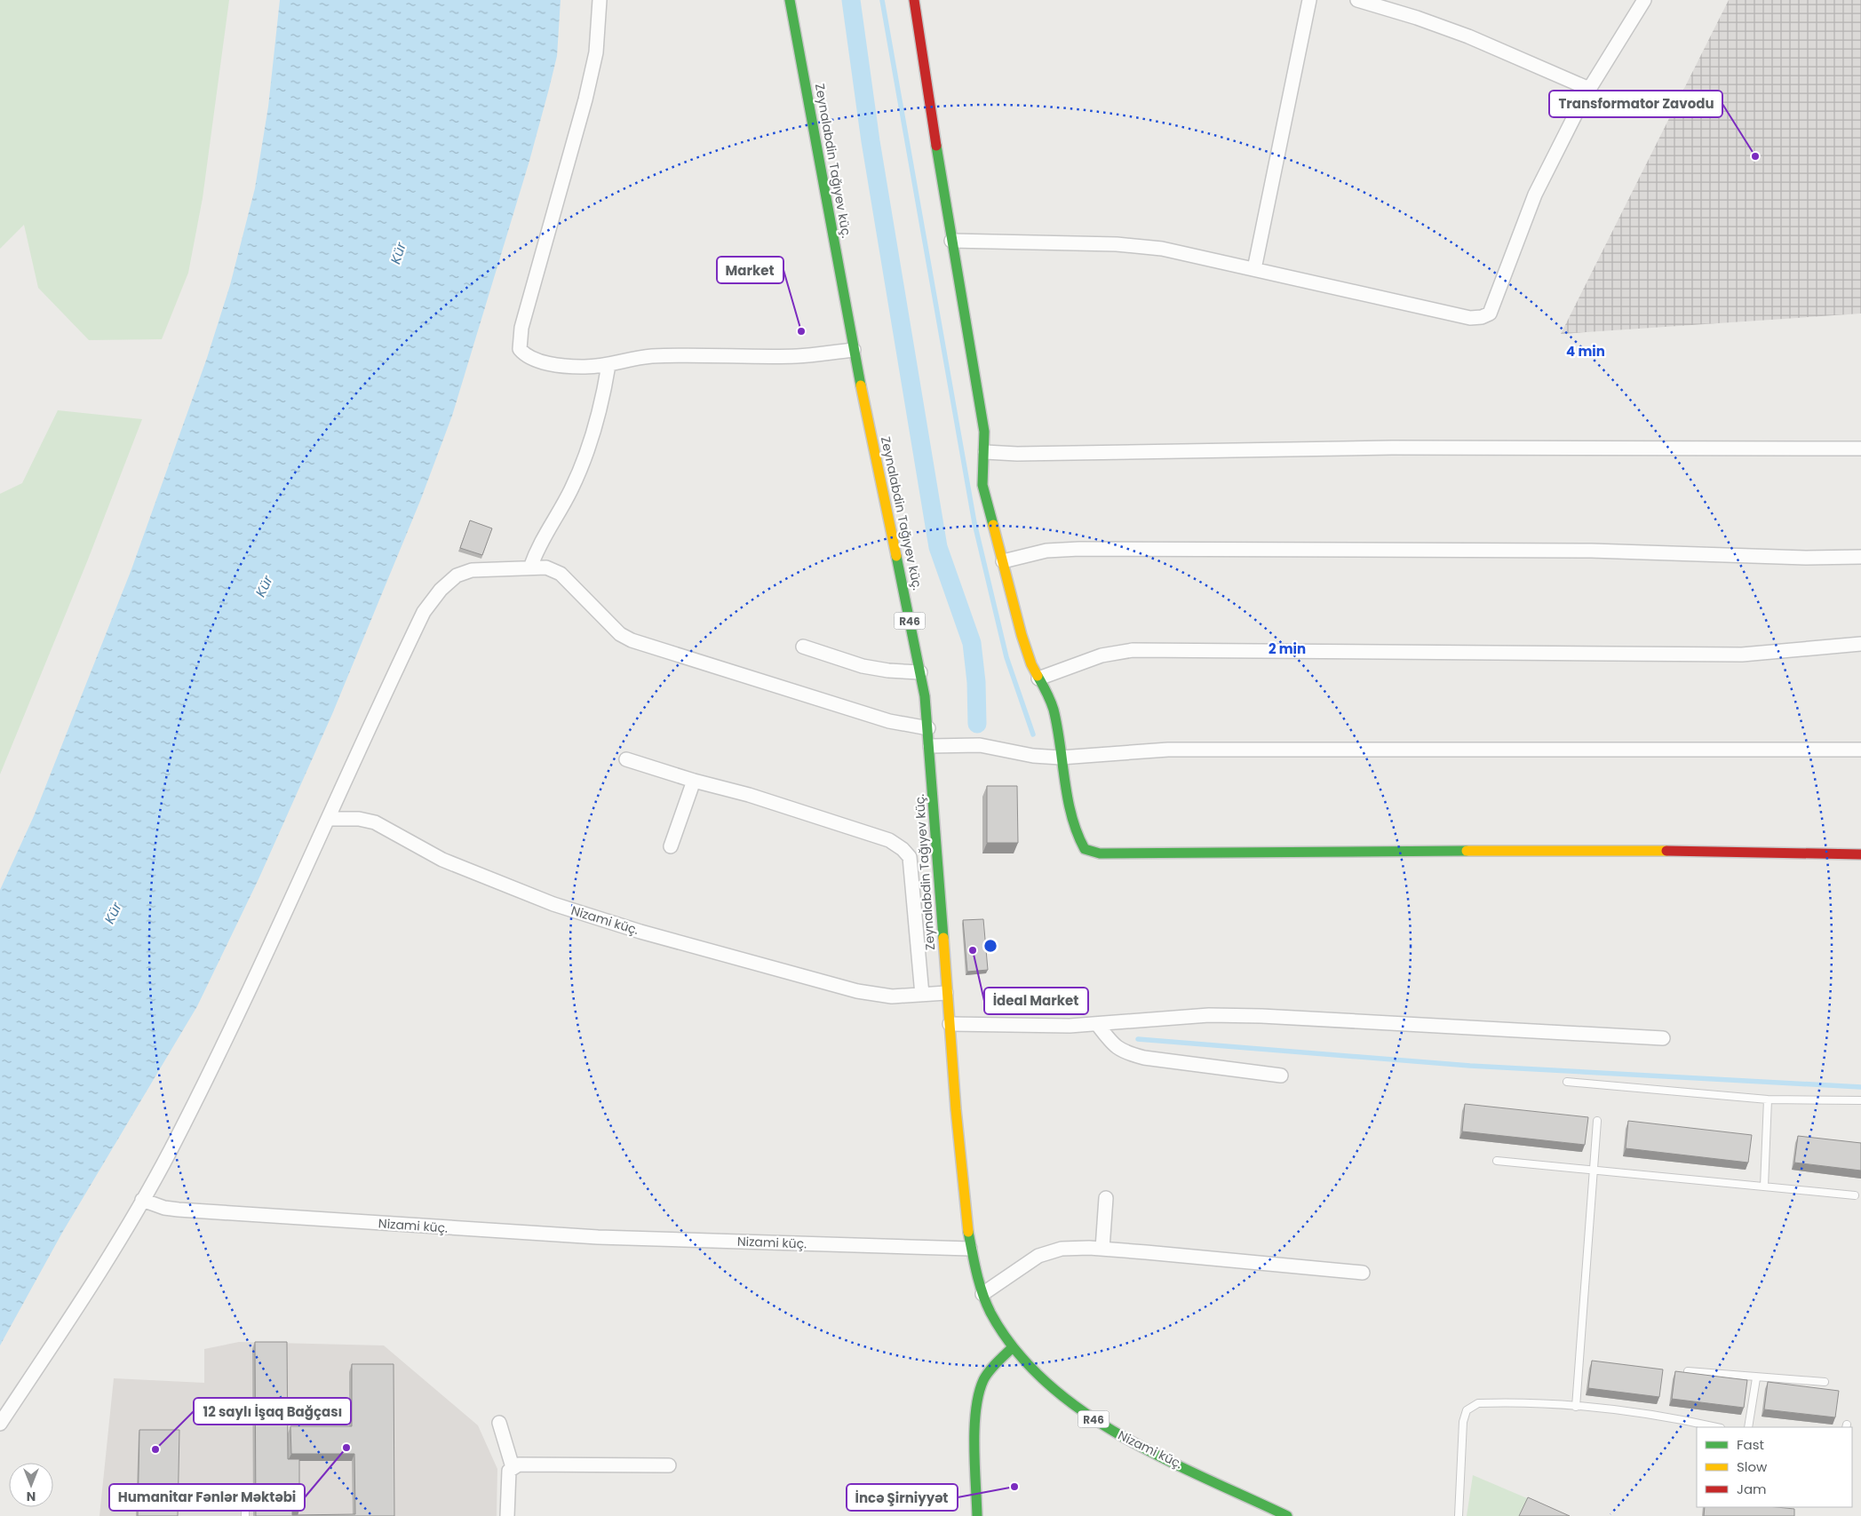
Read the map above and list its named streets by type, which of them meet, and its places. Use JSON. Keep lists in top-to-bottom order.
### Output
{
  "streets": {
    "street": ["Zeynalabdin Tağıyev küç.", "R46", "Nizami küç."]
  },
  "crossings": [
    ["Zeynalabdin Tağıyev küç.", "Nizami küç."]
  ],
  "water": ["Kür"],
  "places": [
    "Transformator Zavodu",
    "Market",
    "İdeal Market",
    "Humanitar Fənlər Məktəbi",
    "12 saylı İşaq Bağçası",
    "İncə Şirniyyət"
  ],
  "legend": ["Fast", "Slow", "Jam"],
  "north": "bottom",
  "rings": ["4 min", "2 min"]
}
